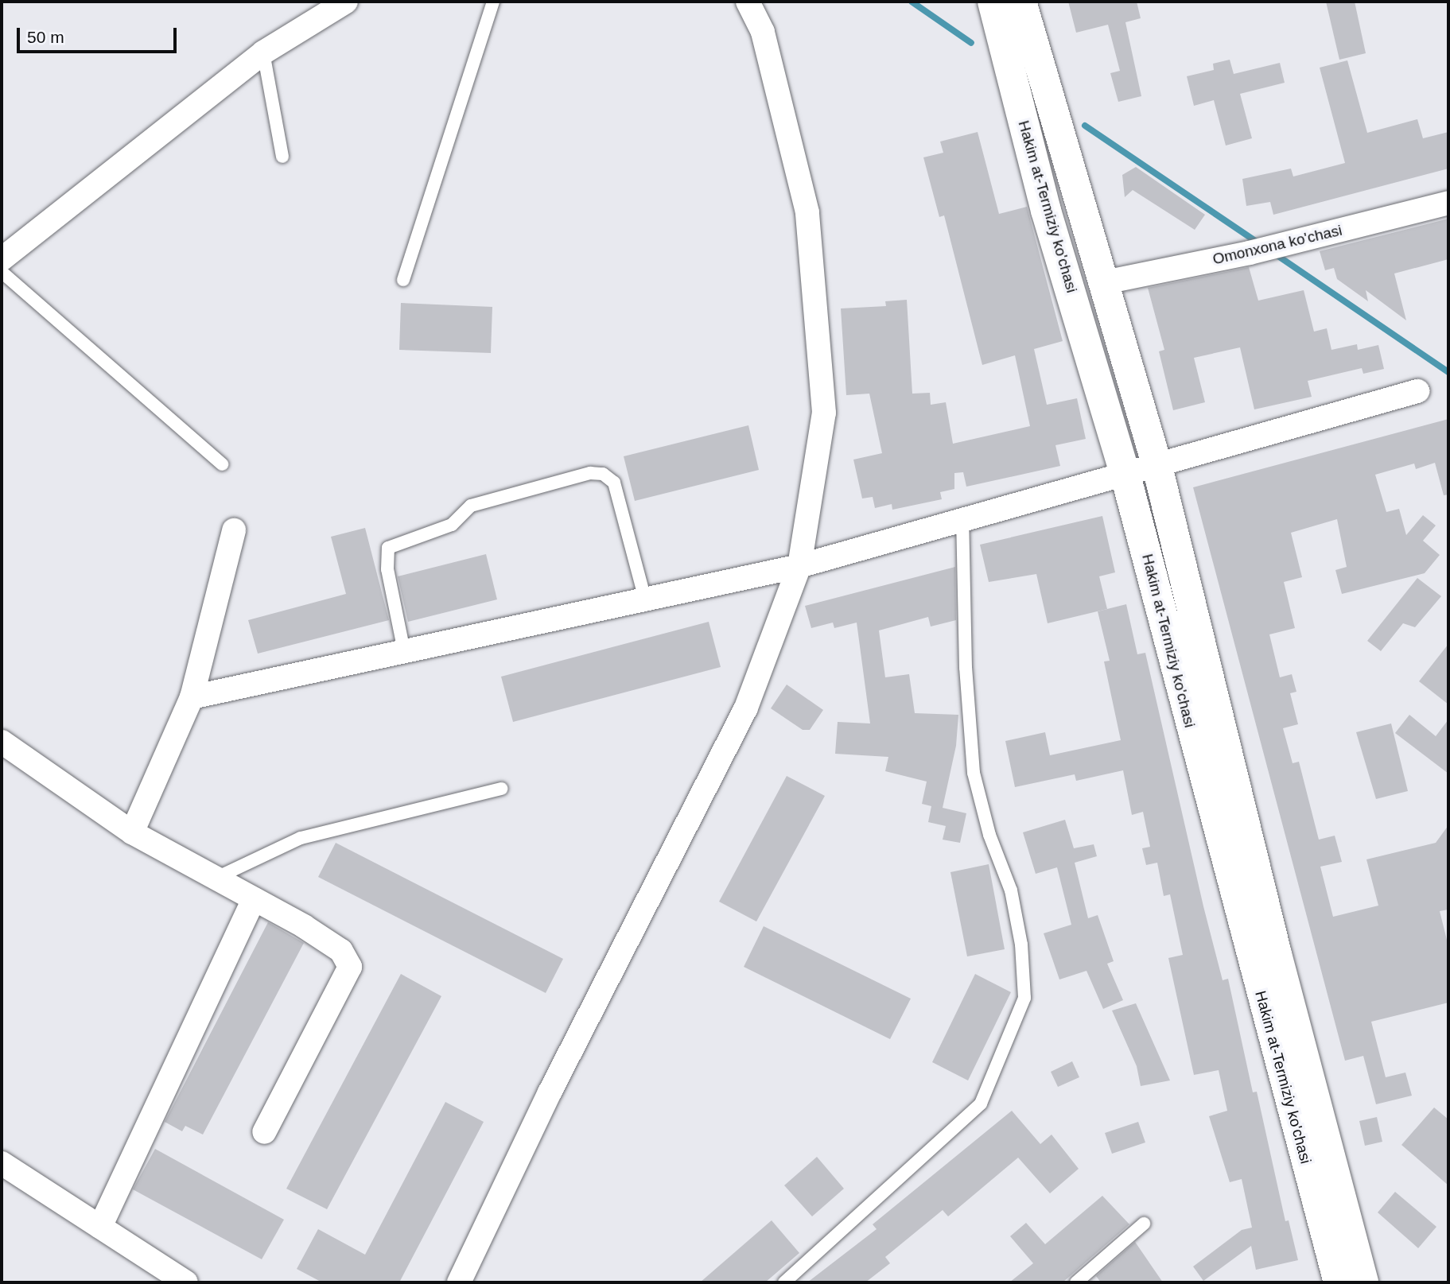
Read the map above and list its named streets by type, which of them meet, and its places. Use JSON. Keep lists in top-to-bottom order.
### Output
{
  "streets": {
    "main road": ["Hakim at-Termiziy ko'chasi"],
    "street": ["Omonxona ko'chasi"]
  },
  "crossings": [
    ["Hakim at-Termiziy ko'chasi", "Omonxona ko'chasi"]
  ],
  "scale_bar": "50 m"
}
